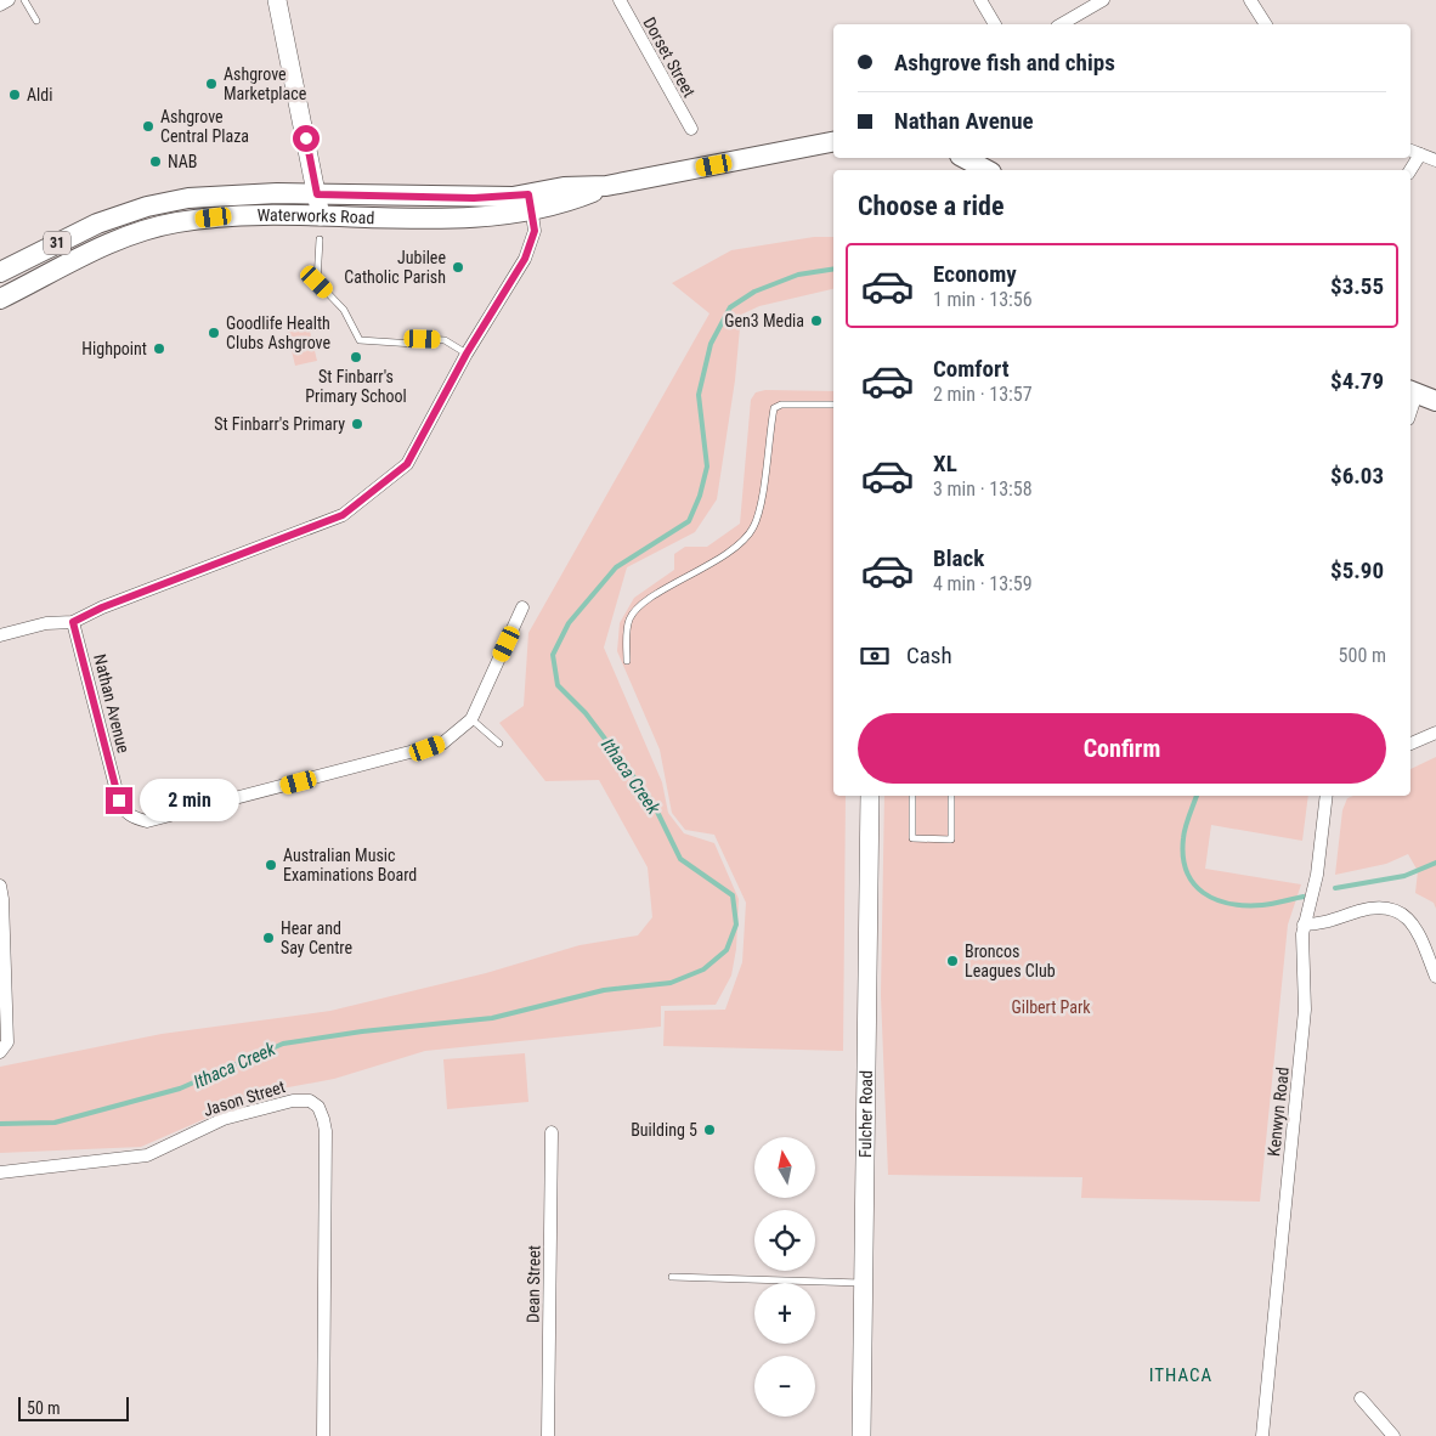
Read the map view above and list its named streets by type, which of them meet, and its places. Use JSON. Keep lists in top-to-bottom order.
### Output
{
  "streets": {
    "main road": ["Waterworks Road", "31"],
    "street": [
      "Dorset Street",
      "Nathan Avenue",
      "Jason Street",
      "Kenwyn Road",
      "Fulcher Road",
      "Dean Street"
    ]
  },
  "districts": ["ITHACA"],
  "water": ["Ithaca Creek"],
  "parks": ["Gilbert Park"],
  "places": [
    "Ashgrove Marketplace",
    "Aldi",
    "Ashgrove Central Plaza",
    "NAB",
    "Jubilee Catholic Parish",
    "Gen3 Media",
    "Goodlife Health Clubs Ashgrove",
    "Highpoint",
    "St Finbarr's Primary School",
    "St Finbarr's Primary",
    "Australian Music Examinations Board",
    "Hear and Say Centre",
    "Broncos Leagues Club",
    "Building 5"
  ],
  "scale_bar": "50 m",
  "north": "top",
  "page": {
    "banner": ["Ashgrove fish and chips", "Nathan Avenue"],
    "heading": "Choose a ride",
    "list": [
      {
        "name": "Economy",
        "note": "1 min · 13:56",
        "value": "$3.55"
      },
      {
        "name": "Comfort",
        "note": "2 min · 13:57",
        "value": "$4.79"
      },
      {
        "name": "XL",
        "note": "3 min · 13:58",
        "value": "$6.03"
      },
      {
        "name": "Black",
        "note": "4 min · 13:59",
        "value": "$5.90"
      }
    ],
    "pay": ["Cash", "500 m"],
    "buttons": "Confirm",
    "bubble": "2 min",
    "map_buttons": ["+", "−"],
    "scale": "50 m"
  }
}
